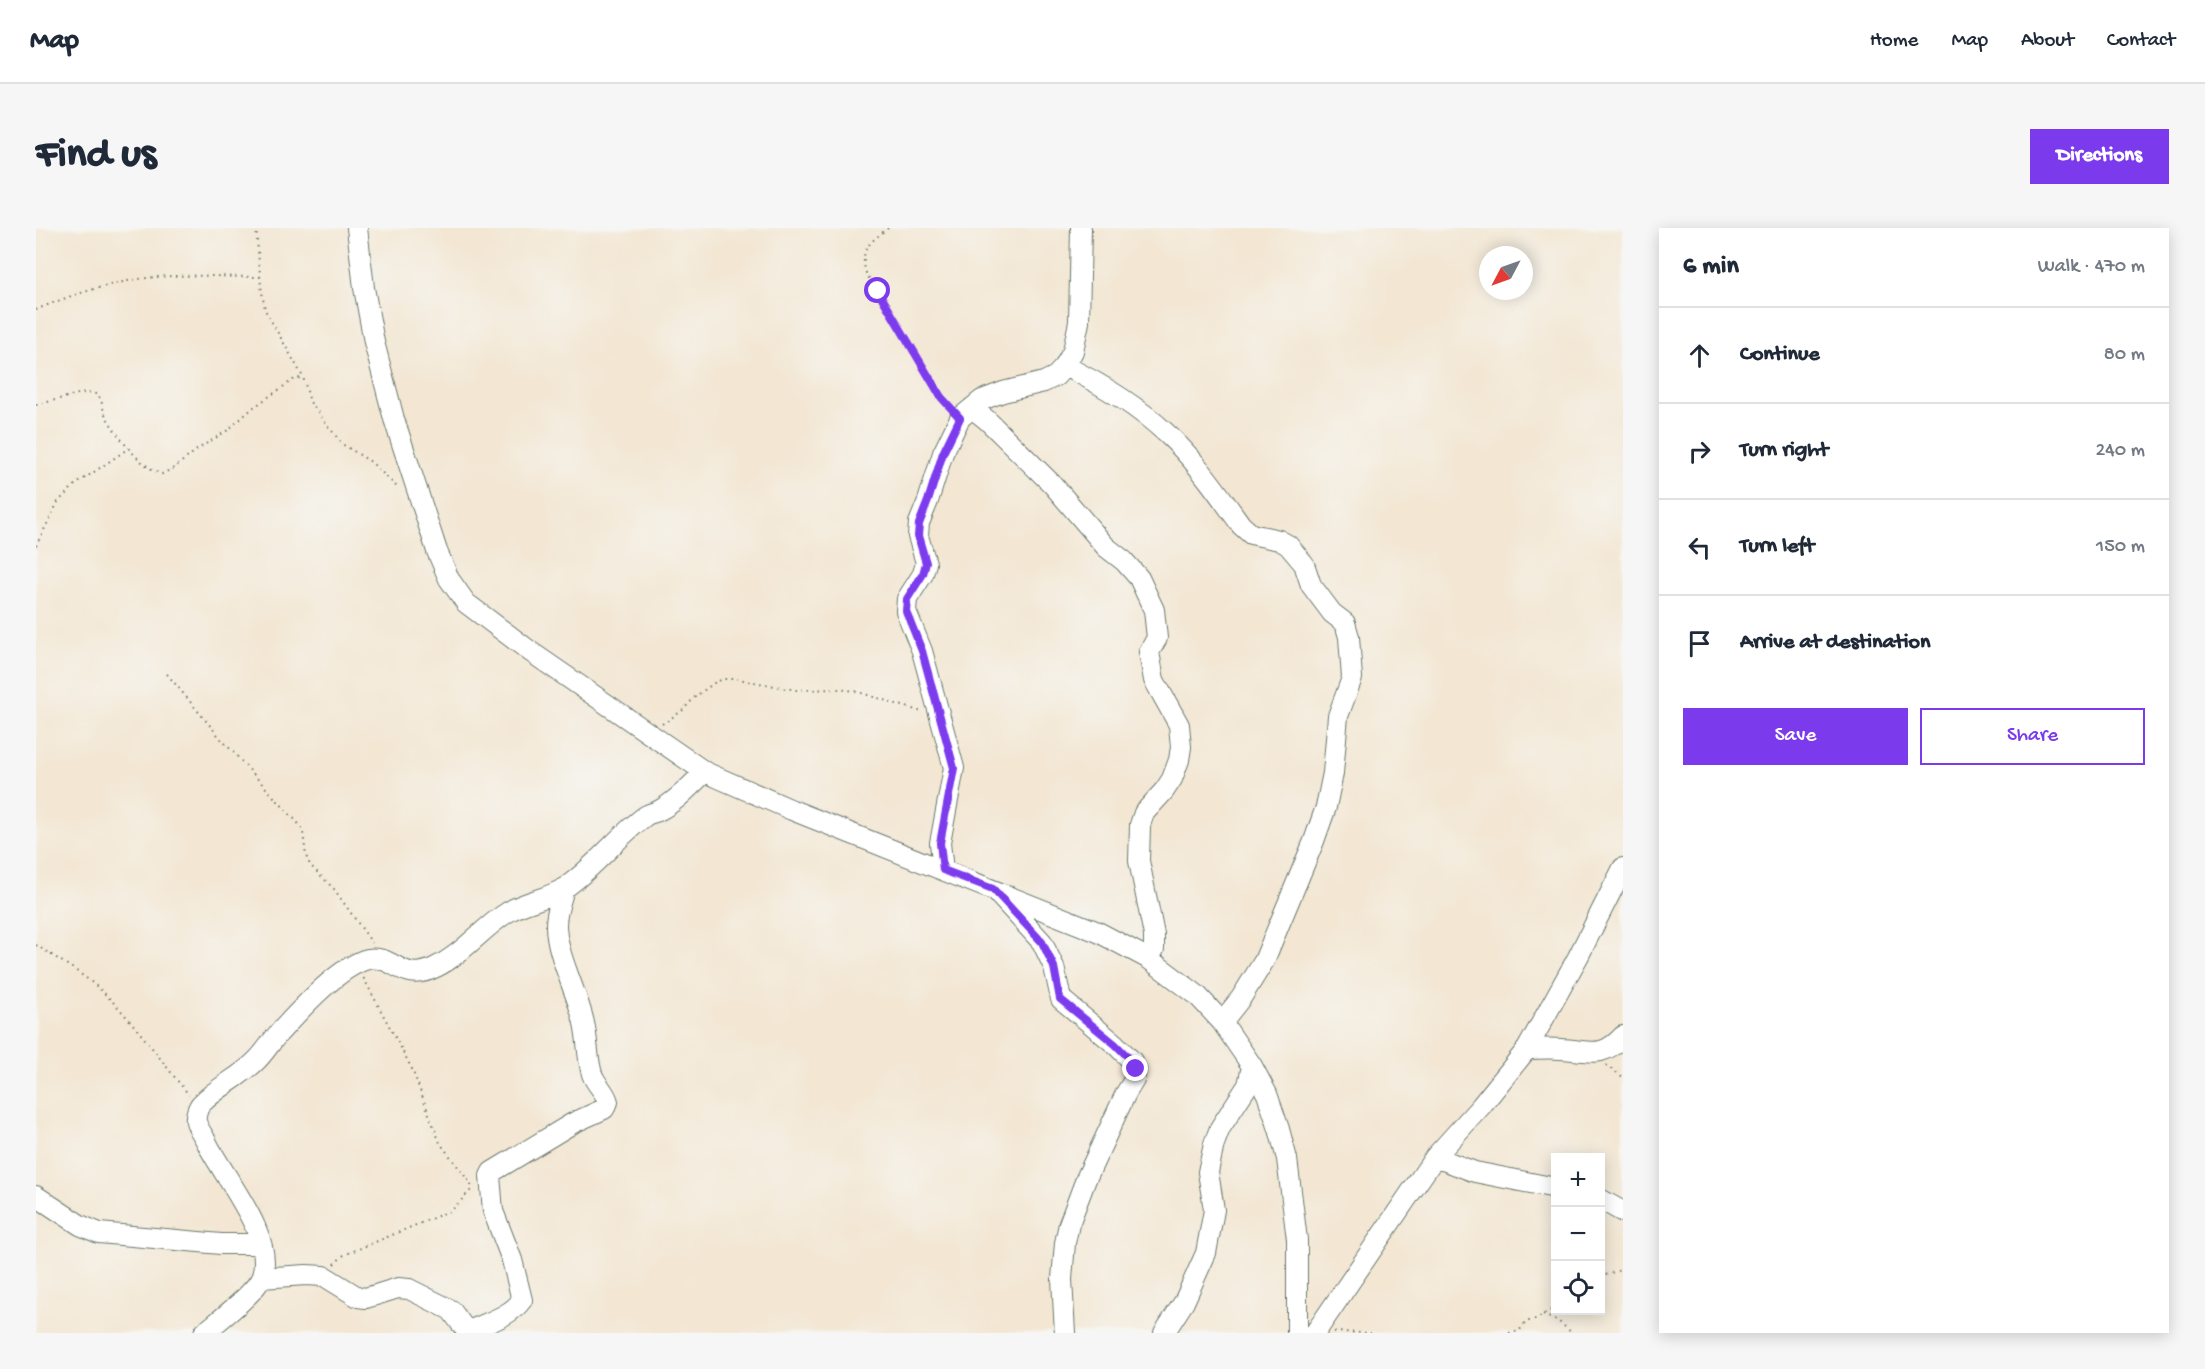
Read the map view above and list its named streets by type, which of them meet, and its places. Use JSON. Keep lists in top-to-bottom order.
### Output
{
  "north": "bottom left",
  "page": {
    "header": "Map",
    "nav": [
      "Home",
      "Map",
      "About",
      "Contact"
    ],
    "buttons": [
      "Directions",
      ["Save", "Share"]
    ],
    "title": "Find us",
    "heading": ["6 min", "Walk · 470 m"],
    "list": [
      ["Continue", "80 m"],
      ["Turn right", "240 m"],
      ["Turn left", "150 m"],
      "Arrive at destination"
    ],
    "map_buttons": ["+", "−"]
  }
}
